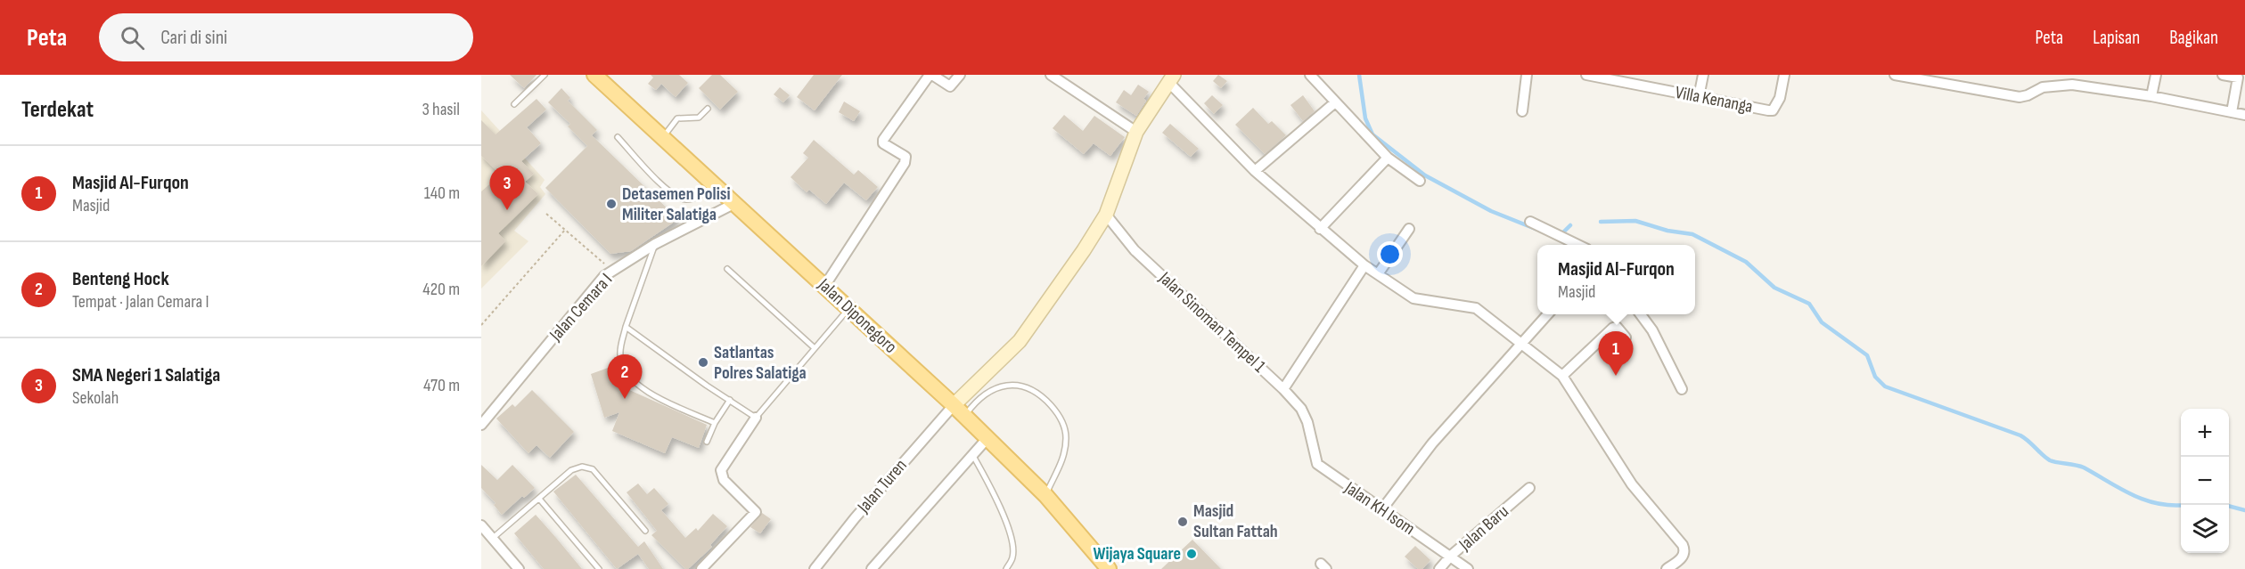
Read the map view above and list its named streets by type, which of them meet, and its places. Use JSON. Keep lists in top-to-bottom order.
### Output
{
  "streets": {
    "main road": ["Jalan Diponegoro"],
    "street": [
      "Villa Kenanga",
      "Jalan Cemara I",
      "Jalan Sinoman Tempel 1",
      "Jalan Turen",
      "Jalan KH Isom",
      "Jalan Baru"
    ]
  },
  "crossings": [
    ["Jalan Cemara I", "Jalan Diponegoro"],
    ["Jalan Diponegoro", "Jalan Turen"],
    ["Jalan Sinoman Tempel 1", "Jalan KH Isom"],
    ["Jalan KH Isom", "Jalan Baru"]
  ],
  "places": [
    "Detasemen Polisi Militer Salatiga",
    "Satlantas Polres Salatiga",
    "Masjid Sultan Fattah",
    "Wijaya Square"
  ],
  "page": {
    "header": "Peta",
    "search": "Cari di sini",
    "nav": ["Peta", "Lapisan", "Bagikan"],
    "heading": ["Terdekat", "3 hasil"],
    "list": [
      {
        "mark": "1",
        "name": "Masjid Al-Furqon",
        "note": "Masjid",
        "value": "140 m"
      },
      {
        "mark": "2",
        "name": "Benteng Hock",
        "note": "Tempat · Jalan Cemara I",
        "value": "420 m"
      },
      {
        "mark": "3",
        "name": "SMA Negeri 1 Salatiga",
        "note": "Sekolah",
        "value": "470 m"
      }
    ],
    "pins": ["3", "1", "2"],
    "popup": ["Masjid Al-Furqon", "Masjid"],
    "map_buttons": ["+", "−"]
  }
}
